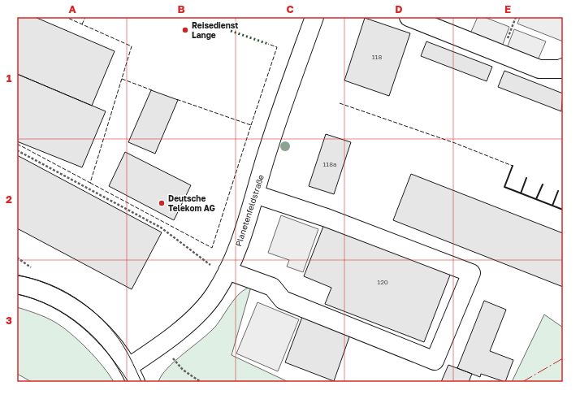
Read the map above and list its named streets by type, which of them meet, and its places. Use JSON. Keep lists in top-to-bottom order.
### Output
{
  "streets": {
    "street": ["Planetenfeldstraße"]
  },
  "places": ["Reisedienst Lange", "Deutsche Telekom AG"],
  "house_numbers": ["118", "118a", "120"],
  "grid": {
    "columns": [
      "A",
      "B",
      "C",
      "D",
      "E"
    ],
    "rows": ["1", "2", "3"]
  }
}
